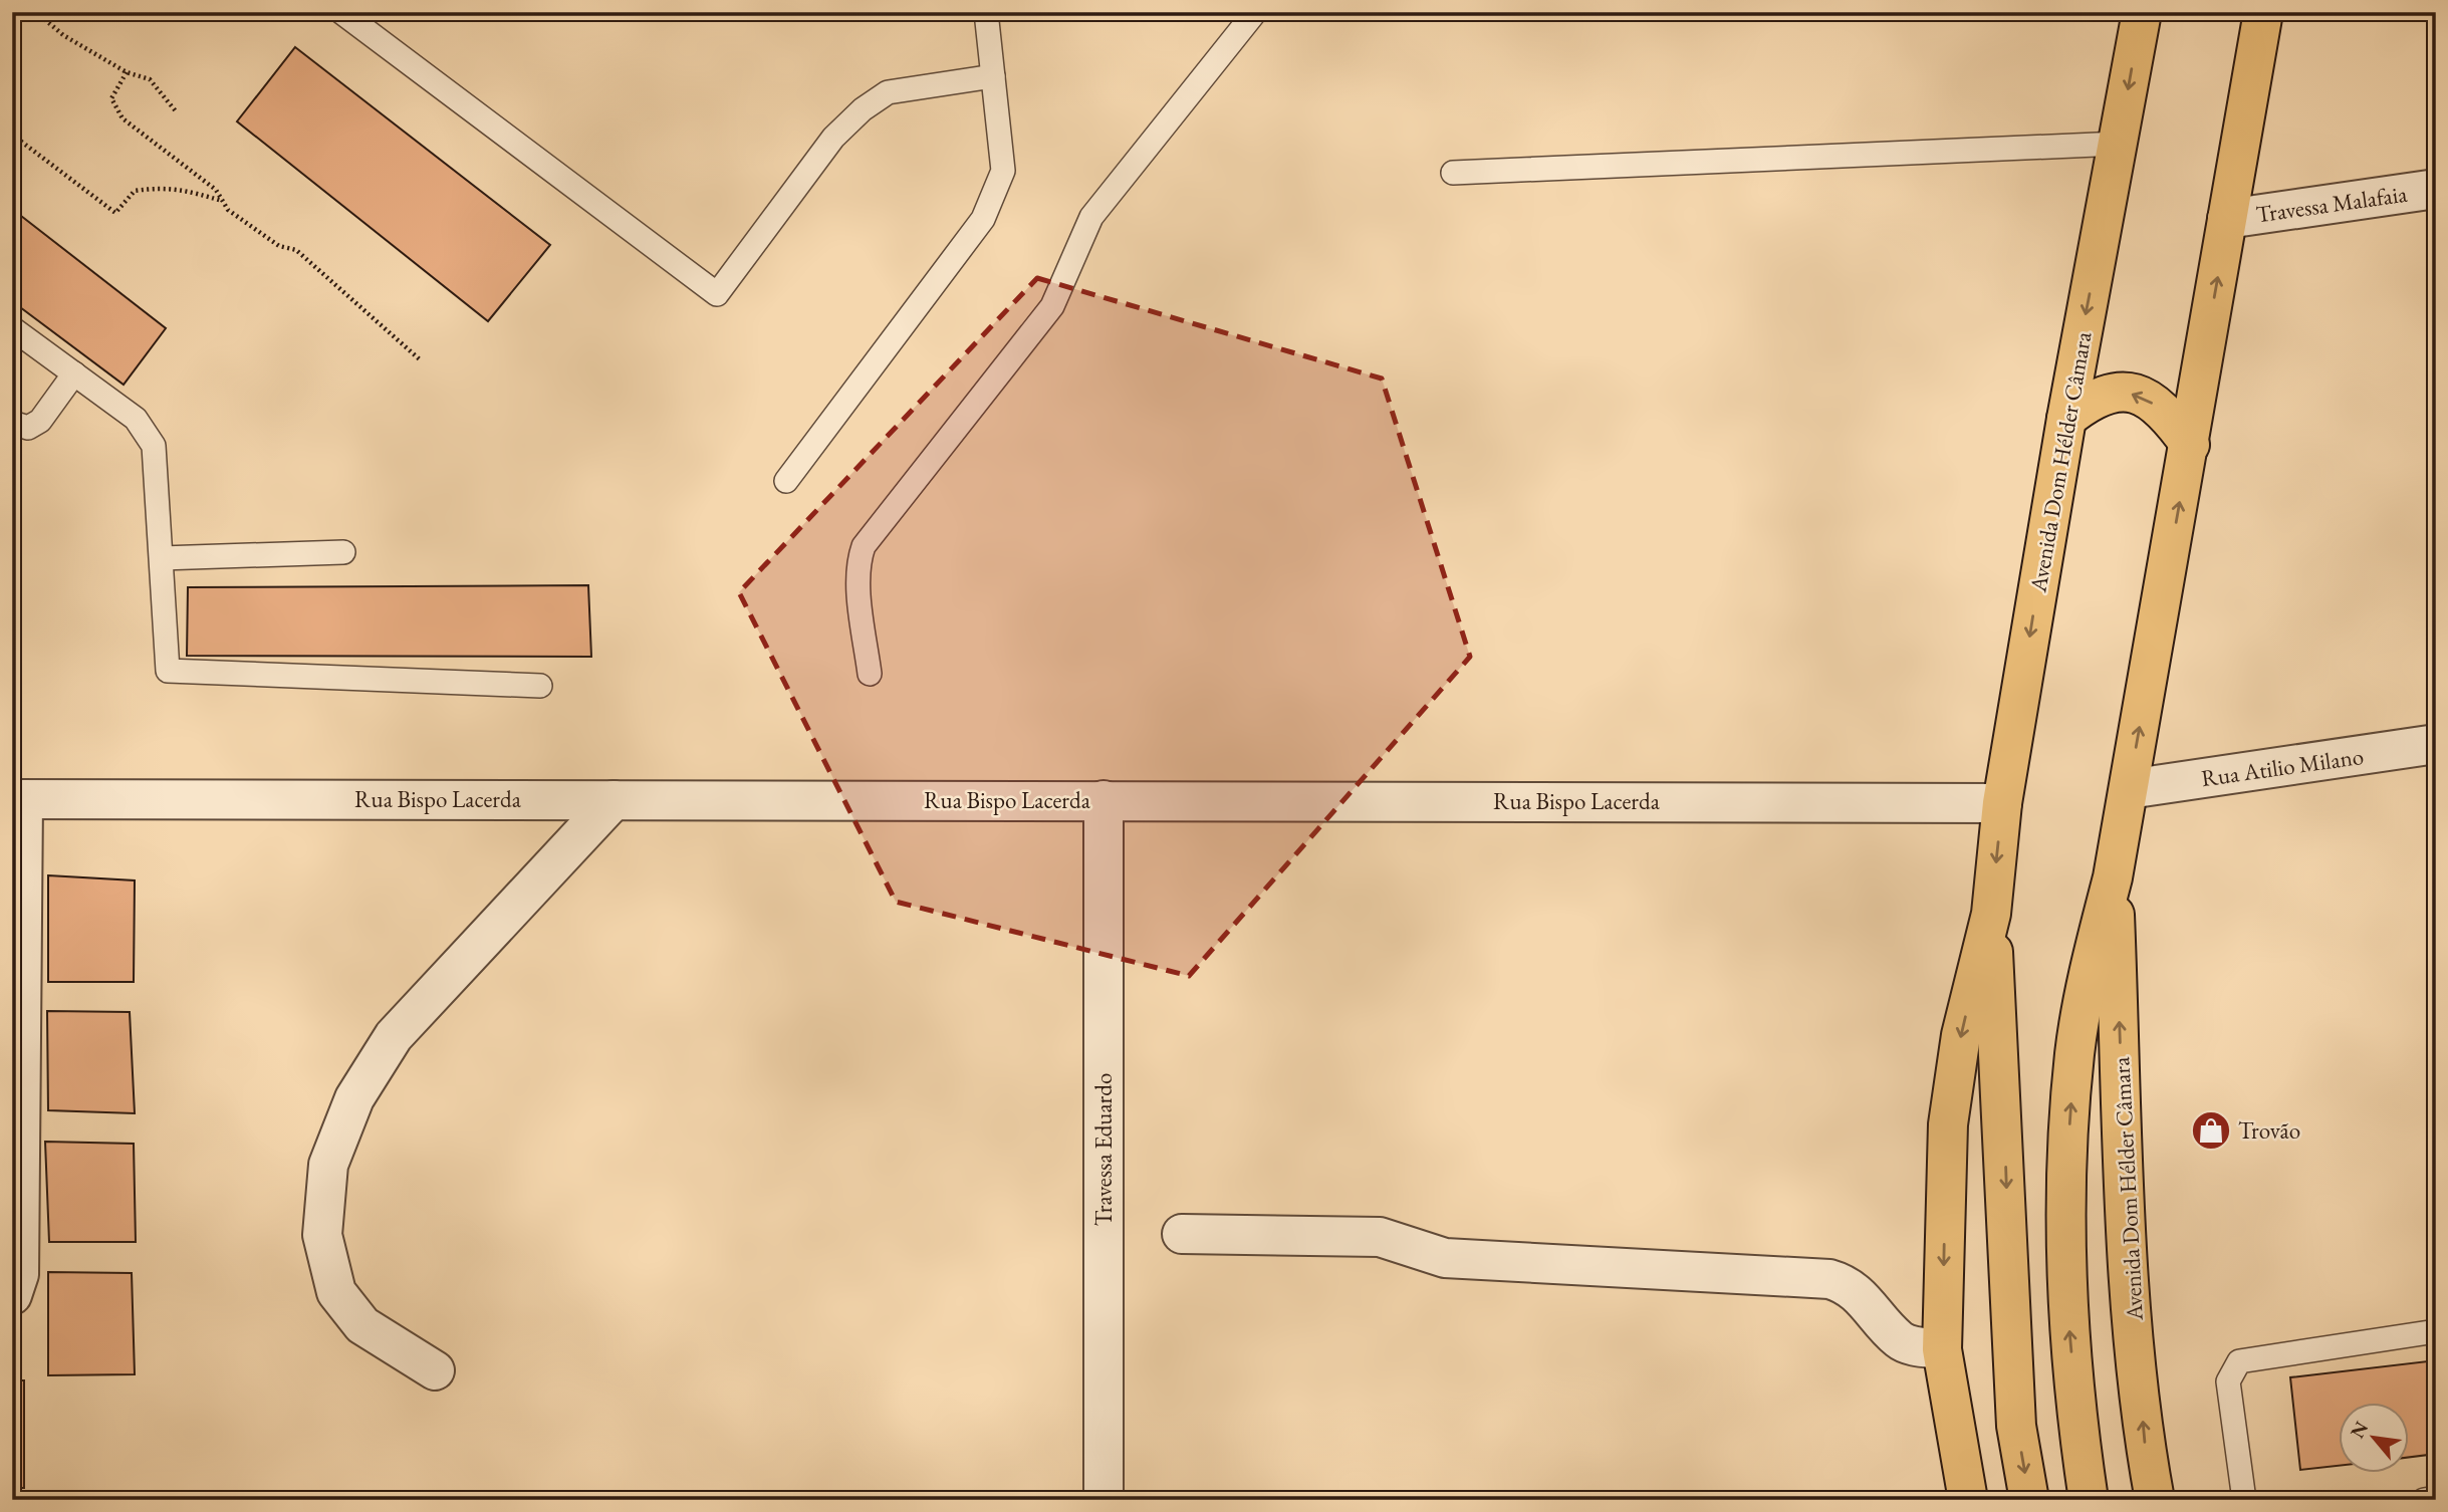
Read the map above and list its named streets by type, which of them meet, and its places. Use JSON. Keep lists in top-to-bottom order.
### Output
{
  "streets": {
    "main road": ["Avenida Dom Hélder Câmara"],
    "street": [
      "Travessa Malafaia",
      "Rua Atilio Milano",
      "Rua Bispo Lacerda",
      "Travessa Eduardo"
    ]
  },
  "crossings": [
    ["Travessa Malafaia", "Avenida Dom Hélder Câmara"],
    ["Avenida Dom Hélder Câmara", "Rua Atilio Milano"],
    ["Avenida Dom Hélder Câmara", "Rua Bispo Lacerda"],
    ["Rua Bispo Lacerda", "Travessa Eduardo"]
  ],
  "places": {
    "shop": ["Trovão"]
  },
  "north": "top left"
}
